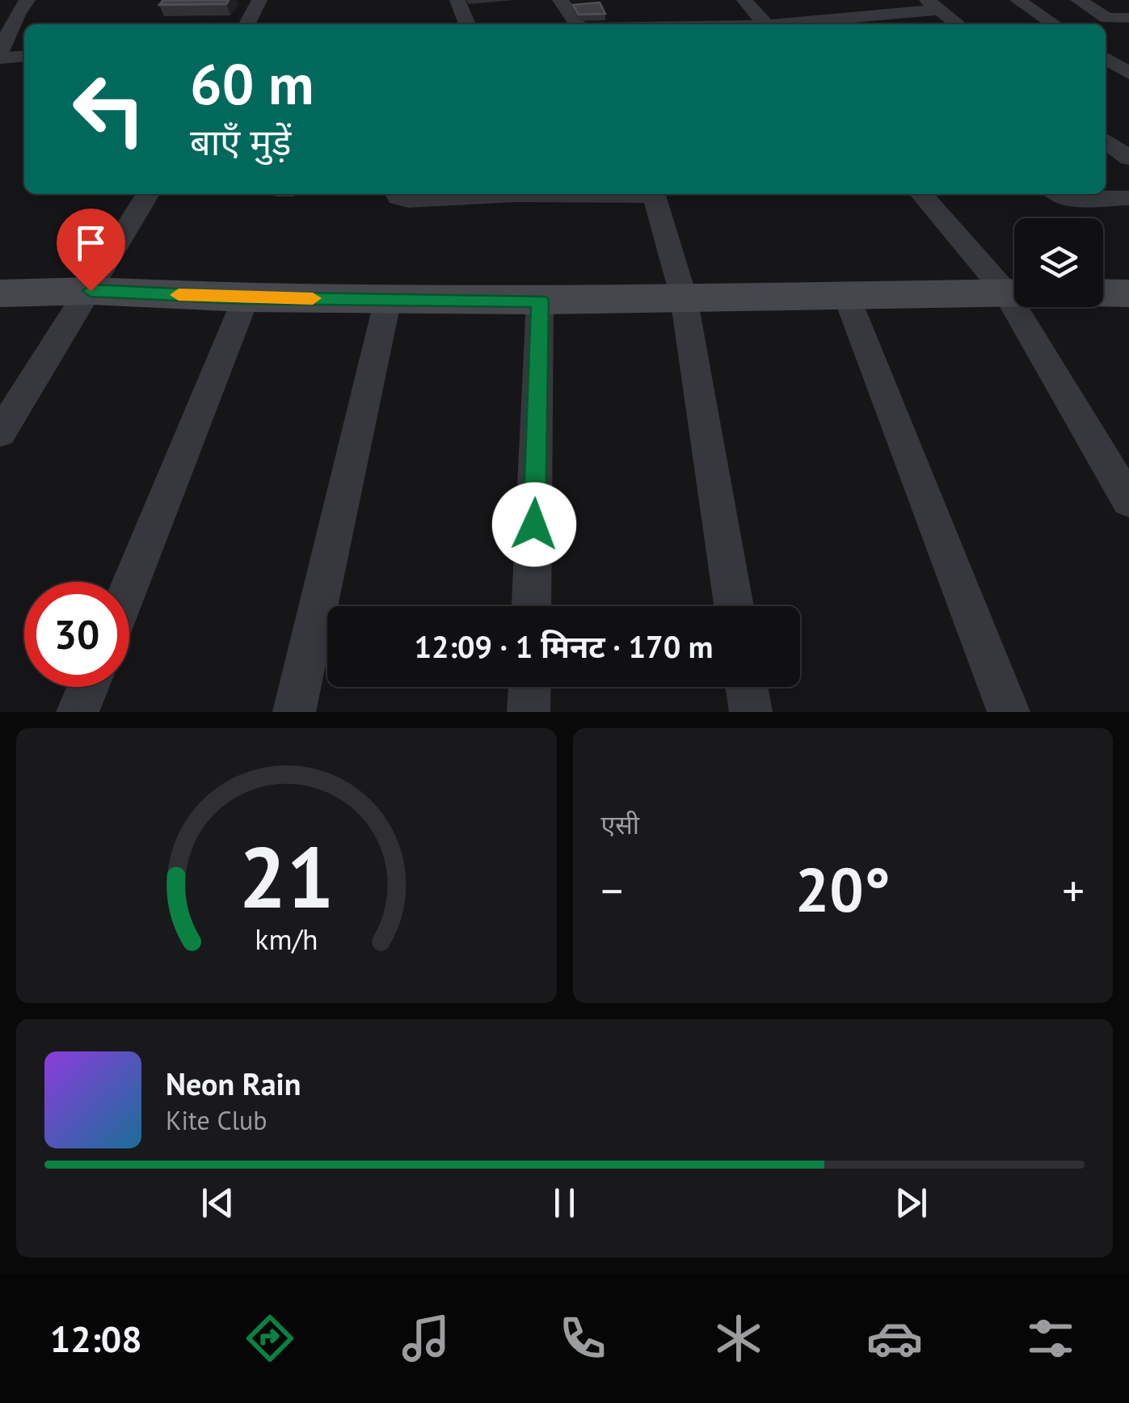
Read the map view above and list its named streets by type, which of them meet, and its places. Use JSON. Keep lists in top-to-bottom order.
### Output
{
  "page": {
    "turn": ["60 m", "बाएँ मुड़ें"],
    "limit": "30",
    "trip": "12:09 · 1 मिनट · 170 m",
    "tile": "एसी",
    "heat": ["−", "20°", "+"],
    "song": ["Neon Rain", "Kite Club"],
    "tabs": "12:08",
    "gauge": ["21", "km/h"]
  }
}
